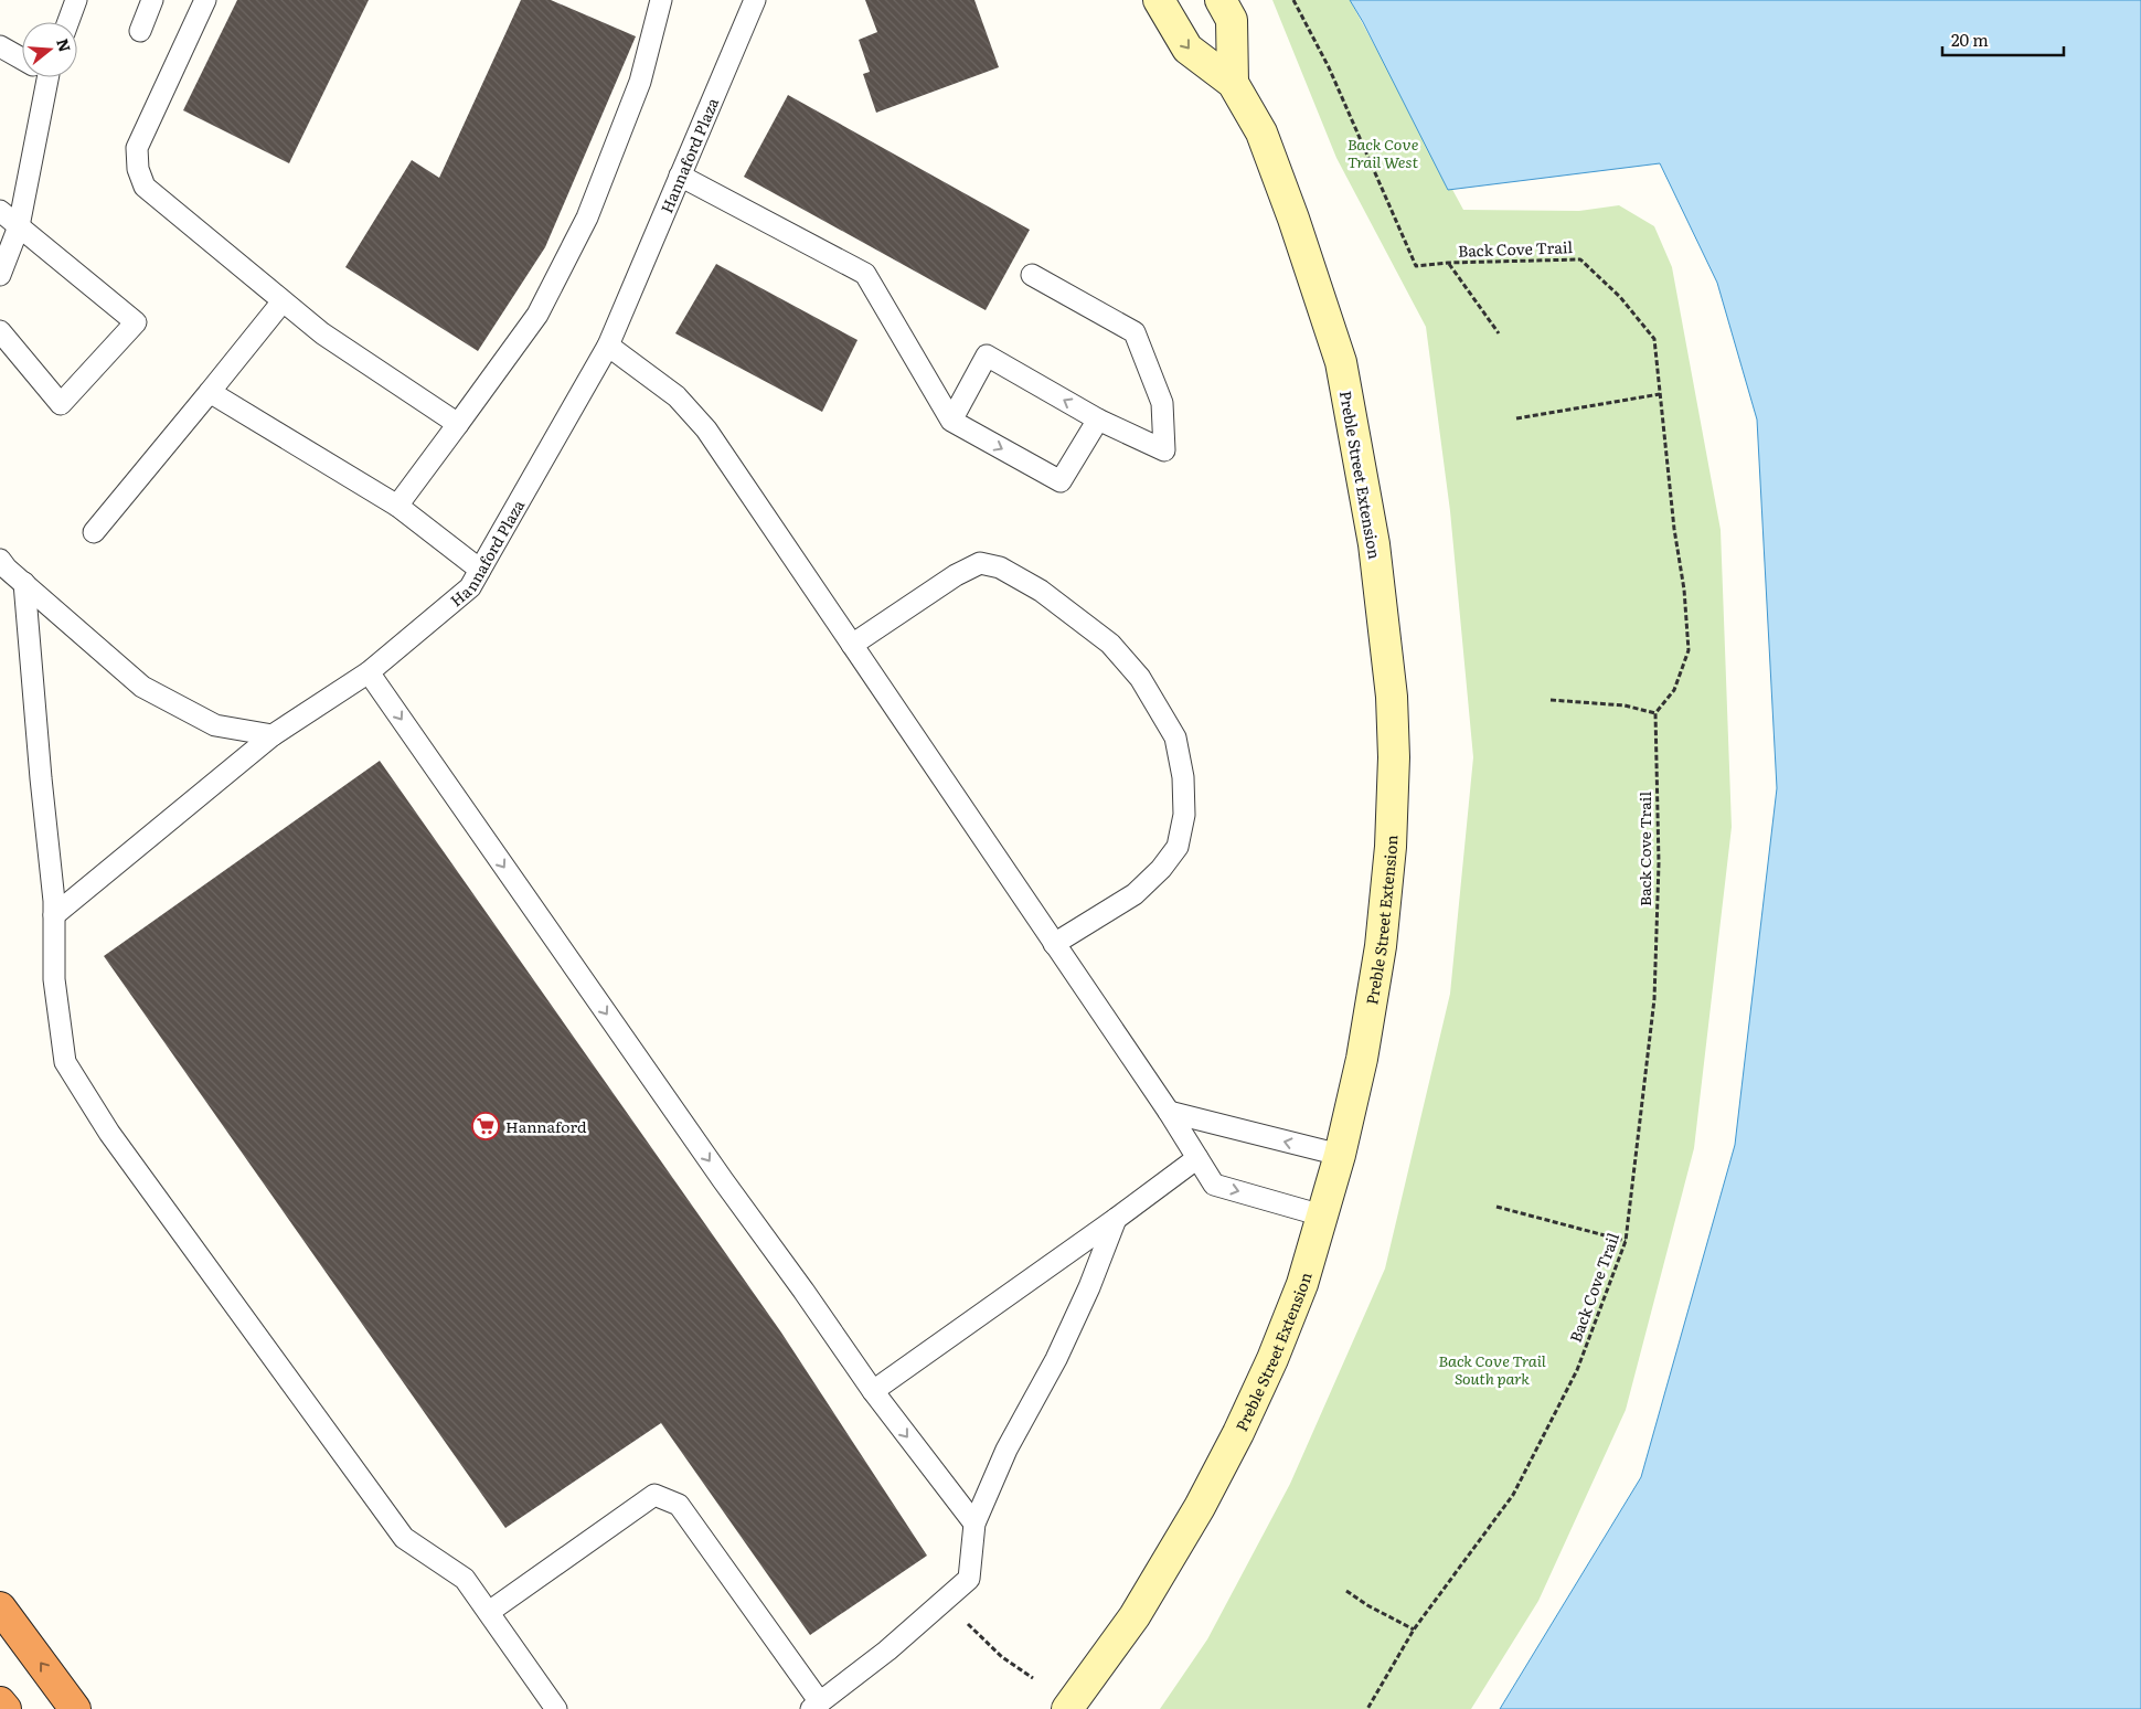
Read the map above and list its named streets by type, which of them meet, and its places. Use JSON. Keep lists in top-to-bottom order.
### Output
{
  "streets": {
    "main road": ["Preble Street Extension"],
    "lane": ["Hannaford Plaza"],
    "path": ["Back Cove Trail"]
  },
  "parks": ["Back Cove Trail West", "Back Cove Trail South park"],
  "places": {
    "supermarket": ["Hannaford"]
  },
  "scale_bar": "20 m",
  "north": "right"
}
